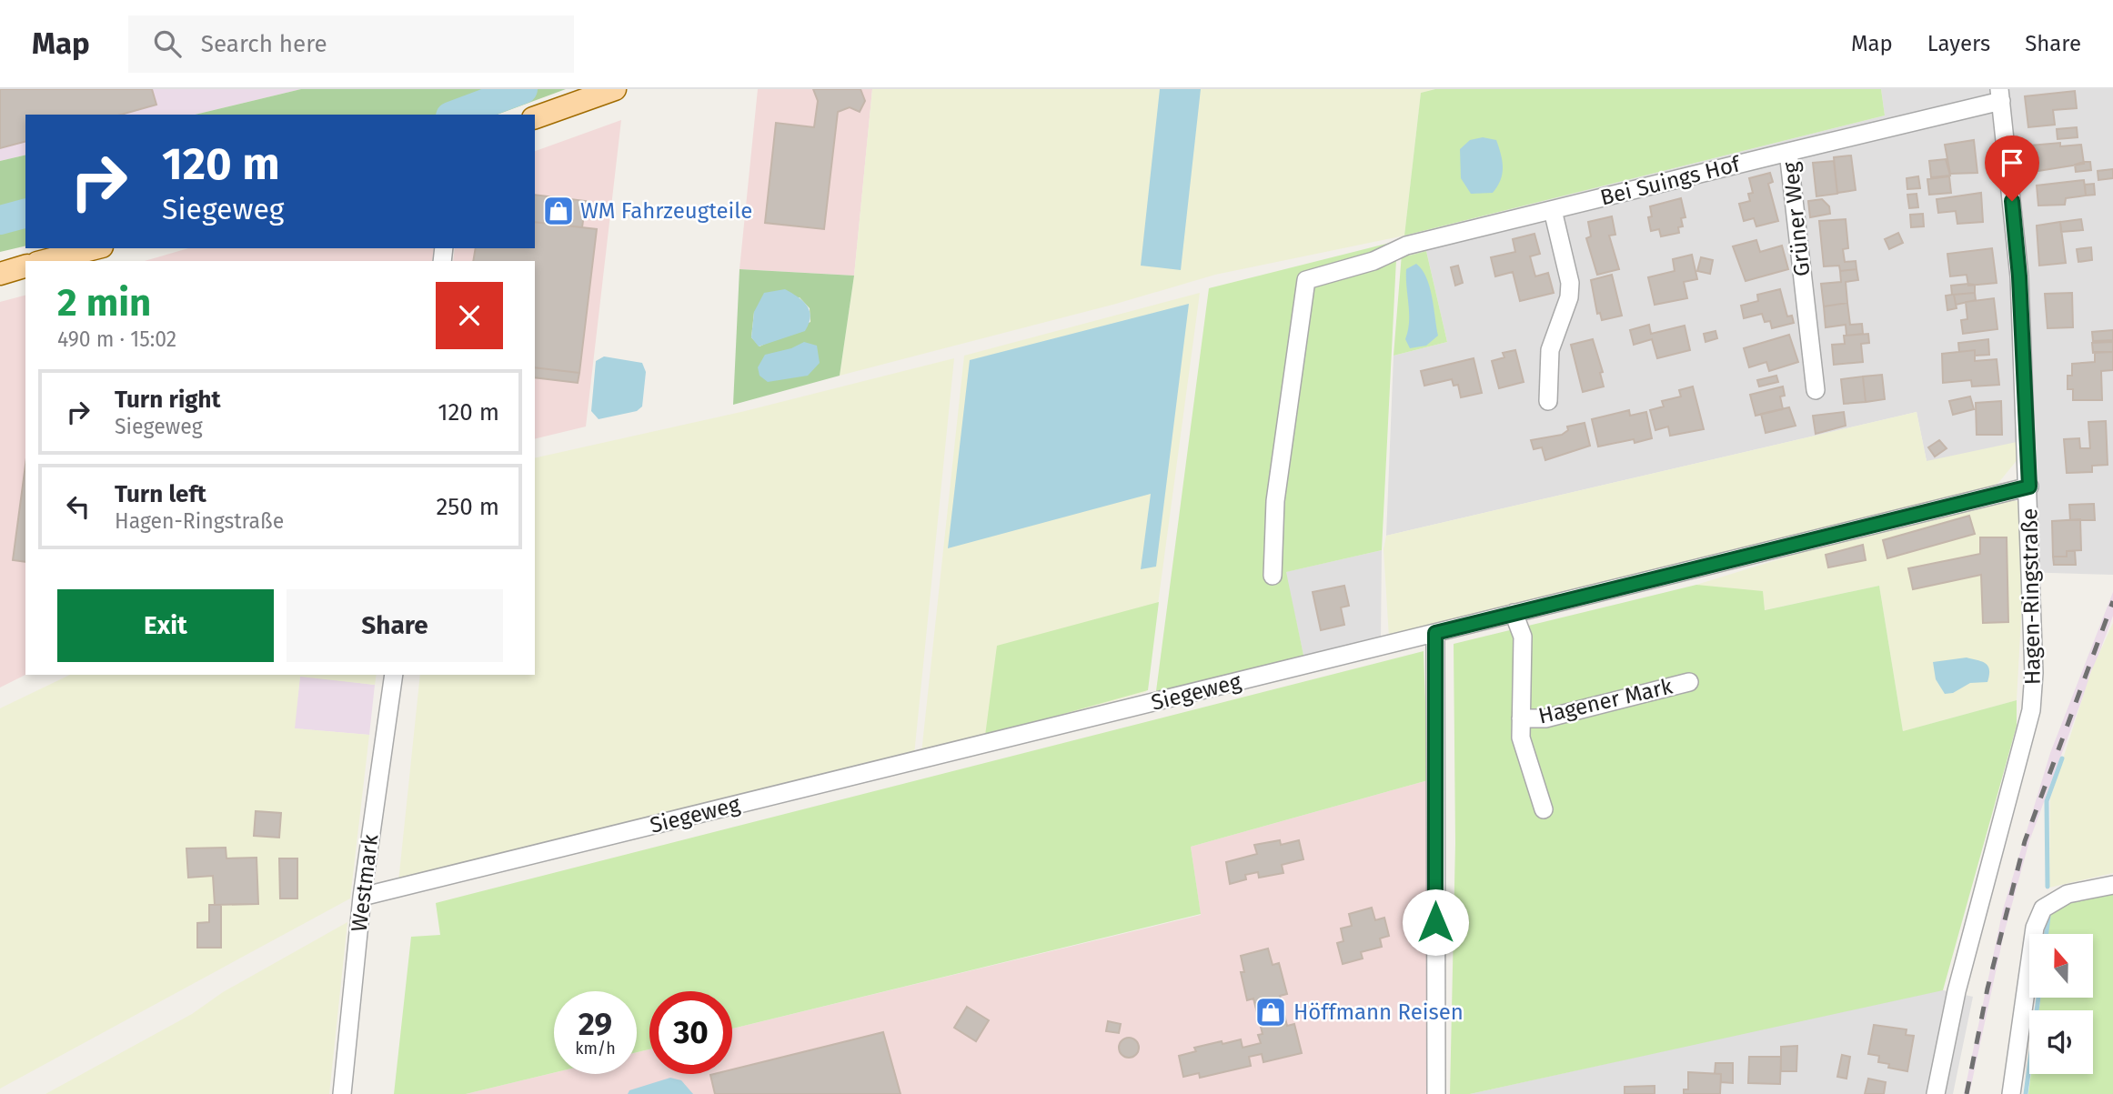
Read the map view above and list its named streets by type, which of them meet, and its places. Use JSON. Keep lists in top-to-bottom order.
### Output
{
  "streets": {
    "street": [
      "Bei Suings Hof",
      "Grüner Weg",
      "Hagen-Ringstraße",
      "Siegeweg",
      "Hagener Mark",
      "Westmark"
    ]
  },
  "crossings": [
    ["Bei Suings Hof", "Grüner Weg"],
    ["Grüner Weg", "Hagen-Ringstraße"],
    ["Hagen-Ringstraße", "Siegeweg"],
    ["Siegeweg", "Hagener Mark"],
    ["Siegeweg", "Westmark"]
  ],
  "places": {
    "shop": ["WM Fahrzeugteile", "Höffmann Reisen"]
  },
  "north": "top",
  "page": {
    "header": "Map",
    "search": "Search here",
    "nav": ["Map", "Layers", "Share"],
    "turn": ["120 m", "Siegeweg"],
    "heading": ["2 min", "490 m · 15:02"],
    "list": [
      {
        "name": "Turn right",
        "note": "Siegeweg",
        "value": "120 m"
      },
      {
        "name": "Turn left",
        "note": "Hagen-Ringstraße",
        "value": "250 m"
      }
    ],
    "buttons": ["Exit", "Share"],
    "speed": "29 km/h",
    "limit": "30"
  }
}
